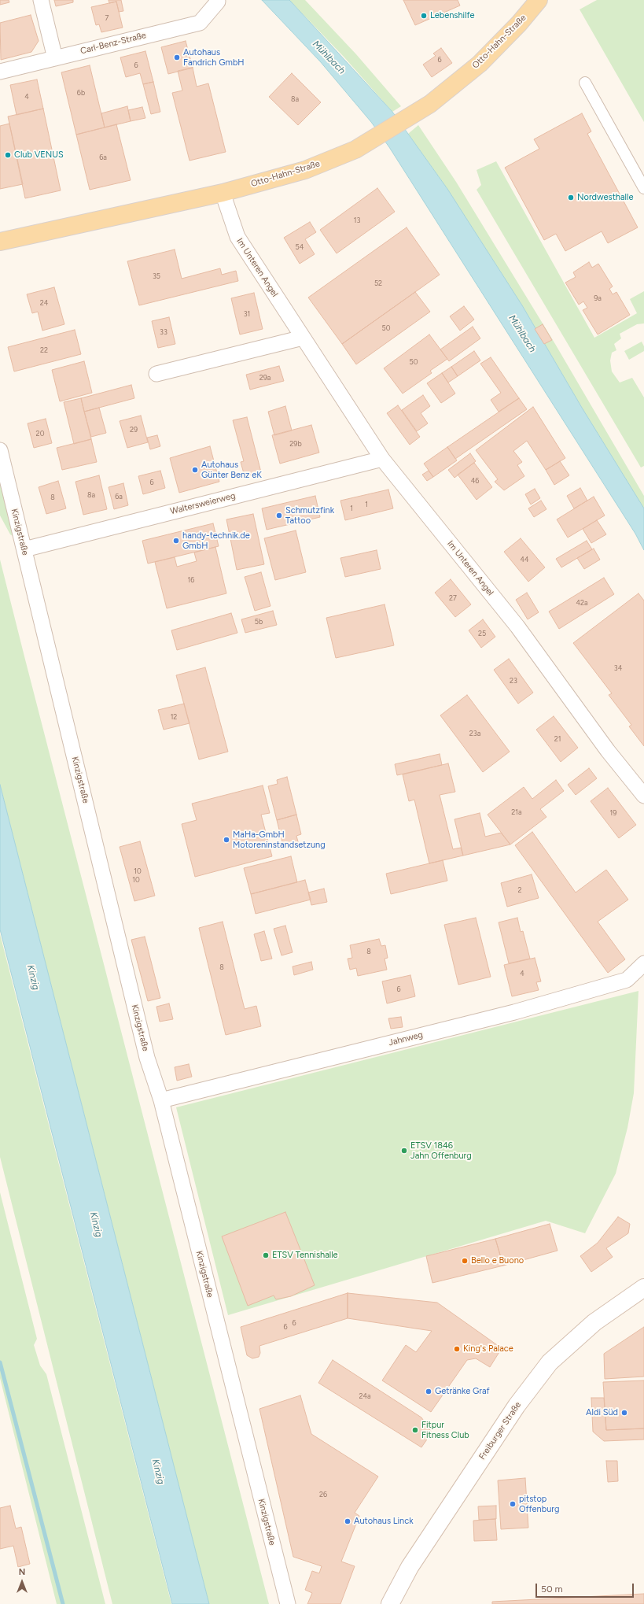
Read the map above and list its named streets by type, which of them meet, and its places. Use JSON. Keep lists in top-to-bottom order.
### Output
{
  "streets": {
    "main road": ["Otto-Hahn-Straße", "Freiburger Straße"],
    "street": [
      "Carl-Benz-Straße",
      "Im Unteren Angel",
      "Waltersweierweg",
      "Kinzigstraße",
      "Jahnweg"
    ]
  },
  "crossings": [
    ["Otto-Hahn-Straße", "Im Unteren Angel"],
    ["Im Unteren Angel", "Waltersweierweg"],
    ["Waltersweierweg", "Kinzigstraße"],
    ["Kinzigstraße", "Jahnweg"]
  ],
  "water": ["Mühlbach", "Kinzig"],
  "places": [
    "Lebenshilfe",
    "Autohaus Fandrich GmbH",
    "Club VENUS",
    "Nordwesthalle",
    "Autohaus Günter Benz eK",
    "Schmutzfink Tattoo",
    "handy-technik.de GmbH",
    "MaHa-GmbH Motoreninstandsetzung",
    "ETSV 1846 Jahn Offenburg",
    "ETSV Tennishalle",
    "Bello e Buono",
    "King's Palace",
    "Getränke Graf",
    "Aldi Süd",
    "Fitpur Fitness Club",
    "pitstop Offenburg",
    "Autohaus Linck"
  ],
  "house_numbers": [
    "7",
    "6",
    "6",
    "6b",
    "4",
    "8a",
    "6a",
    "13",
    "54",
    "35",
    "52",
    "9a",
    "24",
    "31",
    "50",
    "33",
    "22",
    "50",
    "29a",
    "29",
    "20",
    "29b",
    "46",
    "6",
    "8a",
    "6a",
    "8",
    "1",
    "1",
    "44",
    "16",
    "27",
    "42a",
    "5b",
    "25",
    "34",
    "23",
    "12",
    "23a",
    "21",
    "21a",
    "19",
    "10",
    "10",
    "2",
    "8",
    "8",
    "4",
    "6",
    "6",
    "6",
    "24a",
    "26"
  ],
  "scale_bar": "50 m",
  "north": "top"
}
